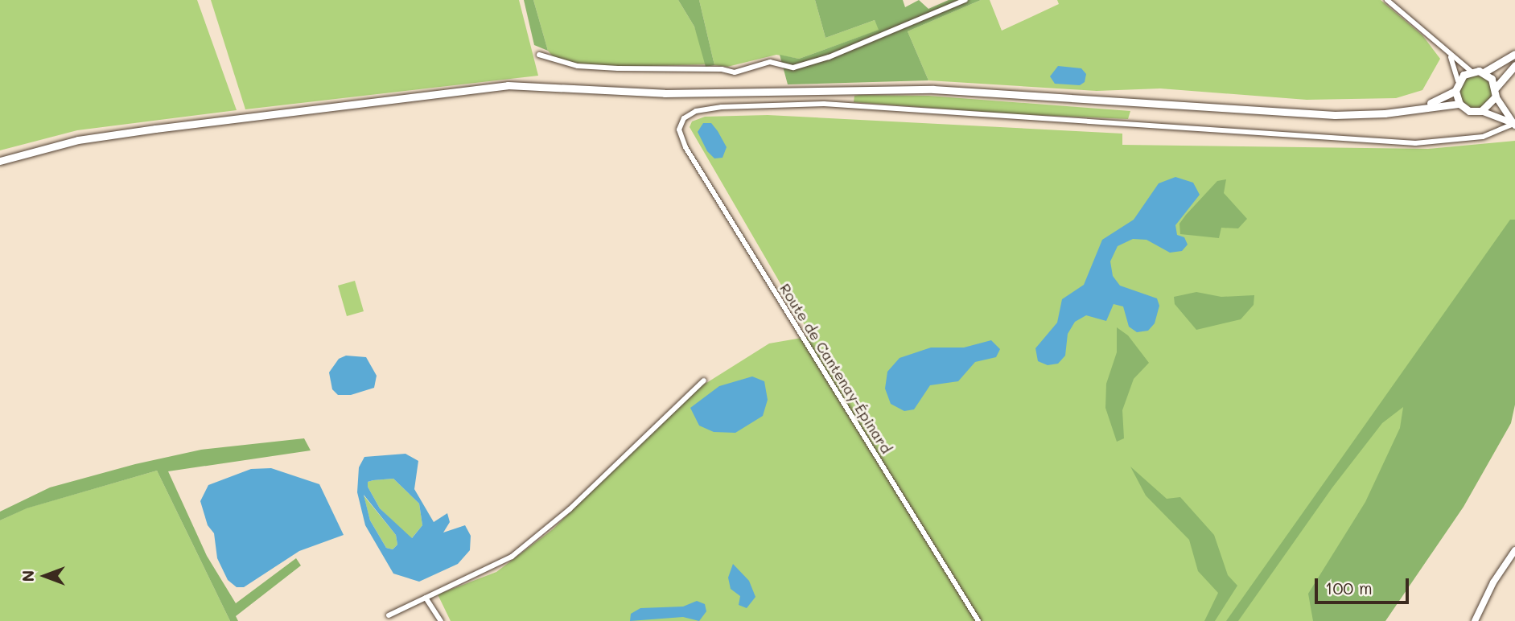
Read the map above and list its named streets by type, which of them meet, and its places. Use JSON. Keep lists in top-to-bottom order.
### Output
{
  "streets": {
    "street": ["Route de Cantenay-Épinard"]
  },
  "scale_bar": "100 m",
  "north": "left"
}
